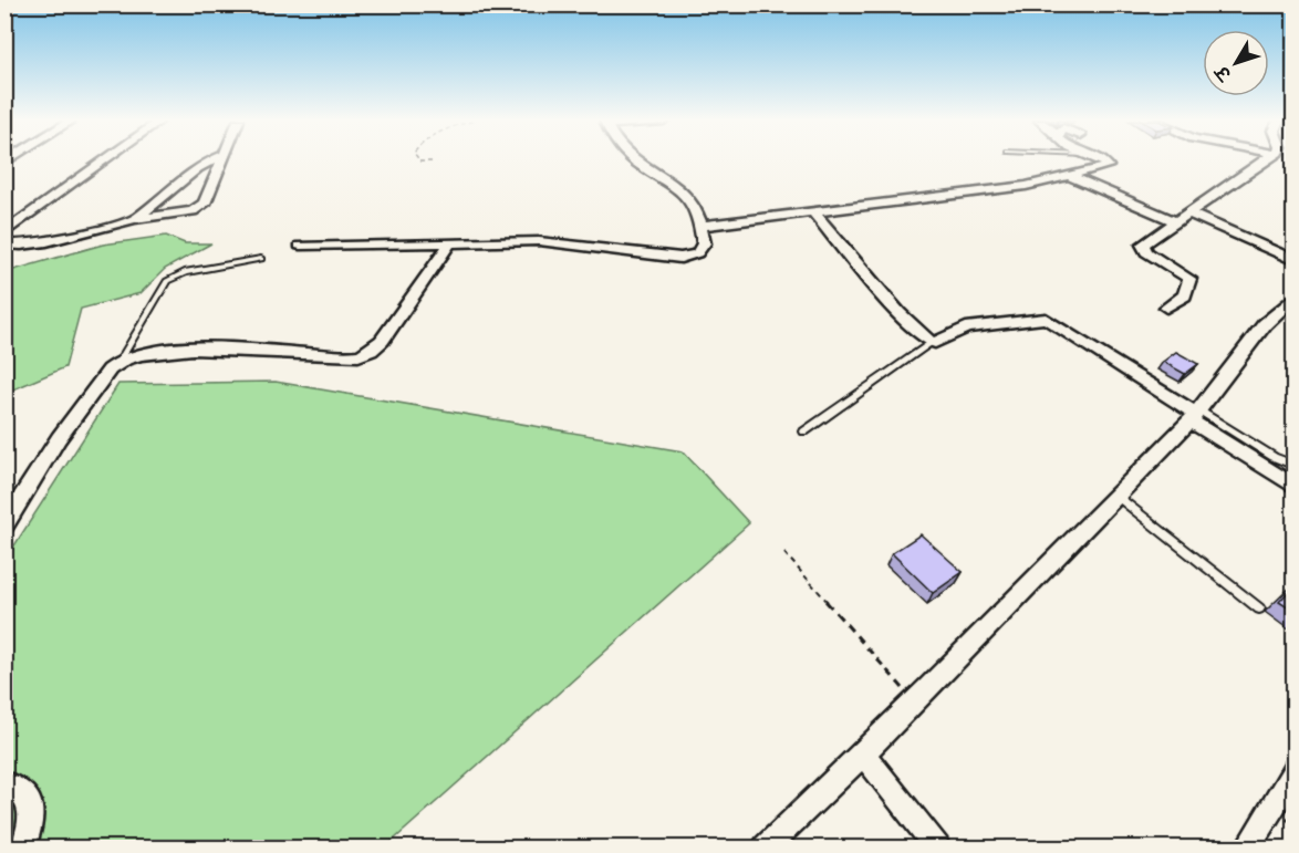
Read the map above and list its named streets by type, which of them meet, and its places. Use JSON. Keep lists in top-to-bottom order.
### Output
{
  "north": "bottom left"
}
